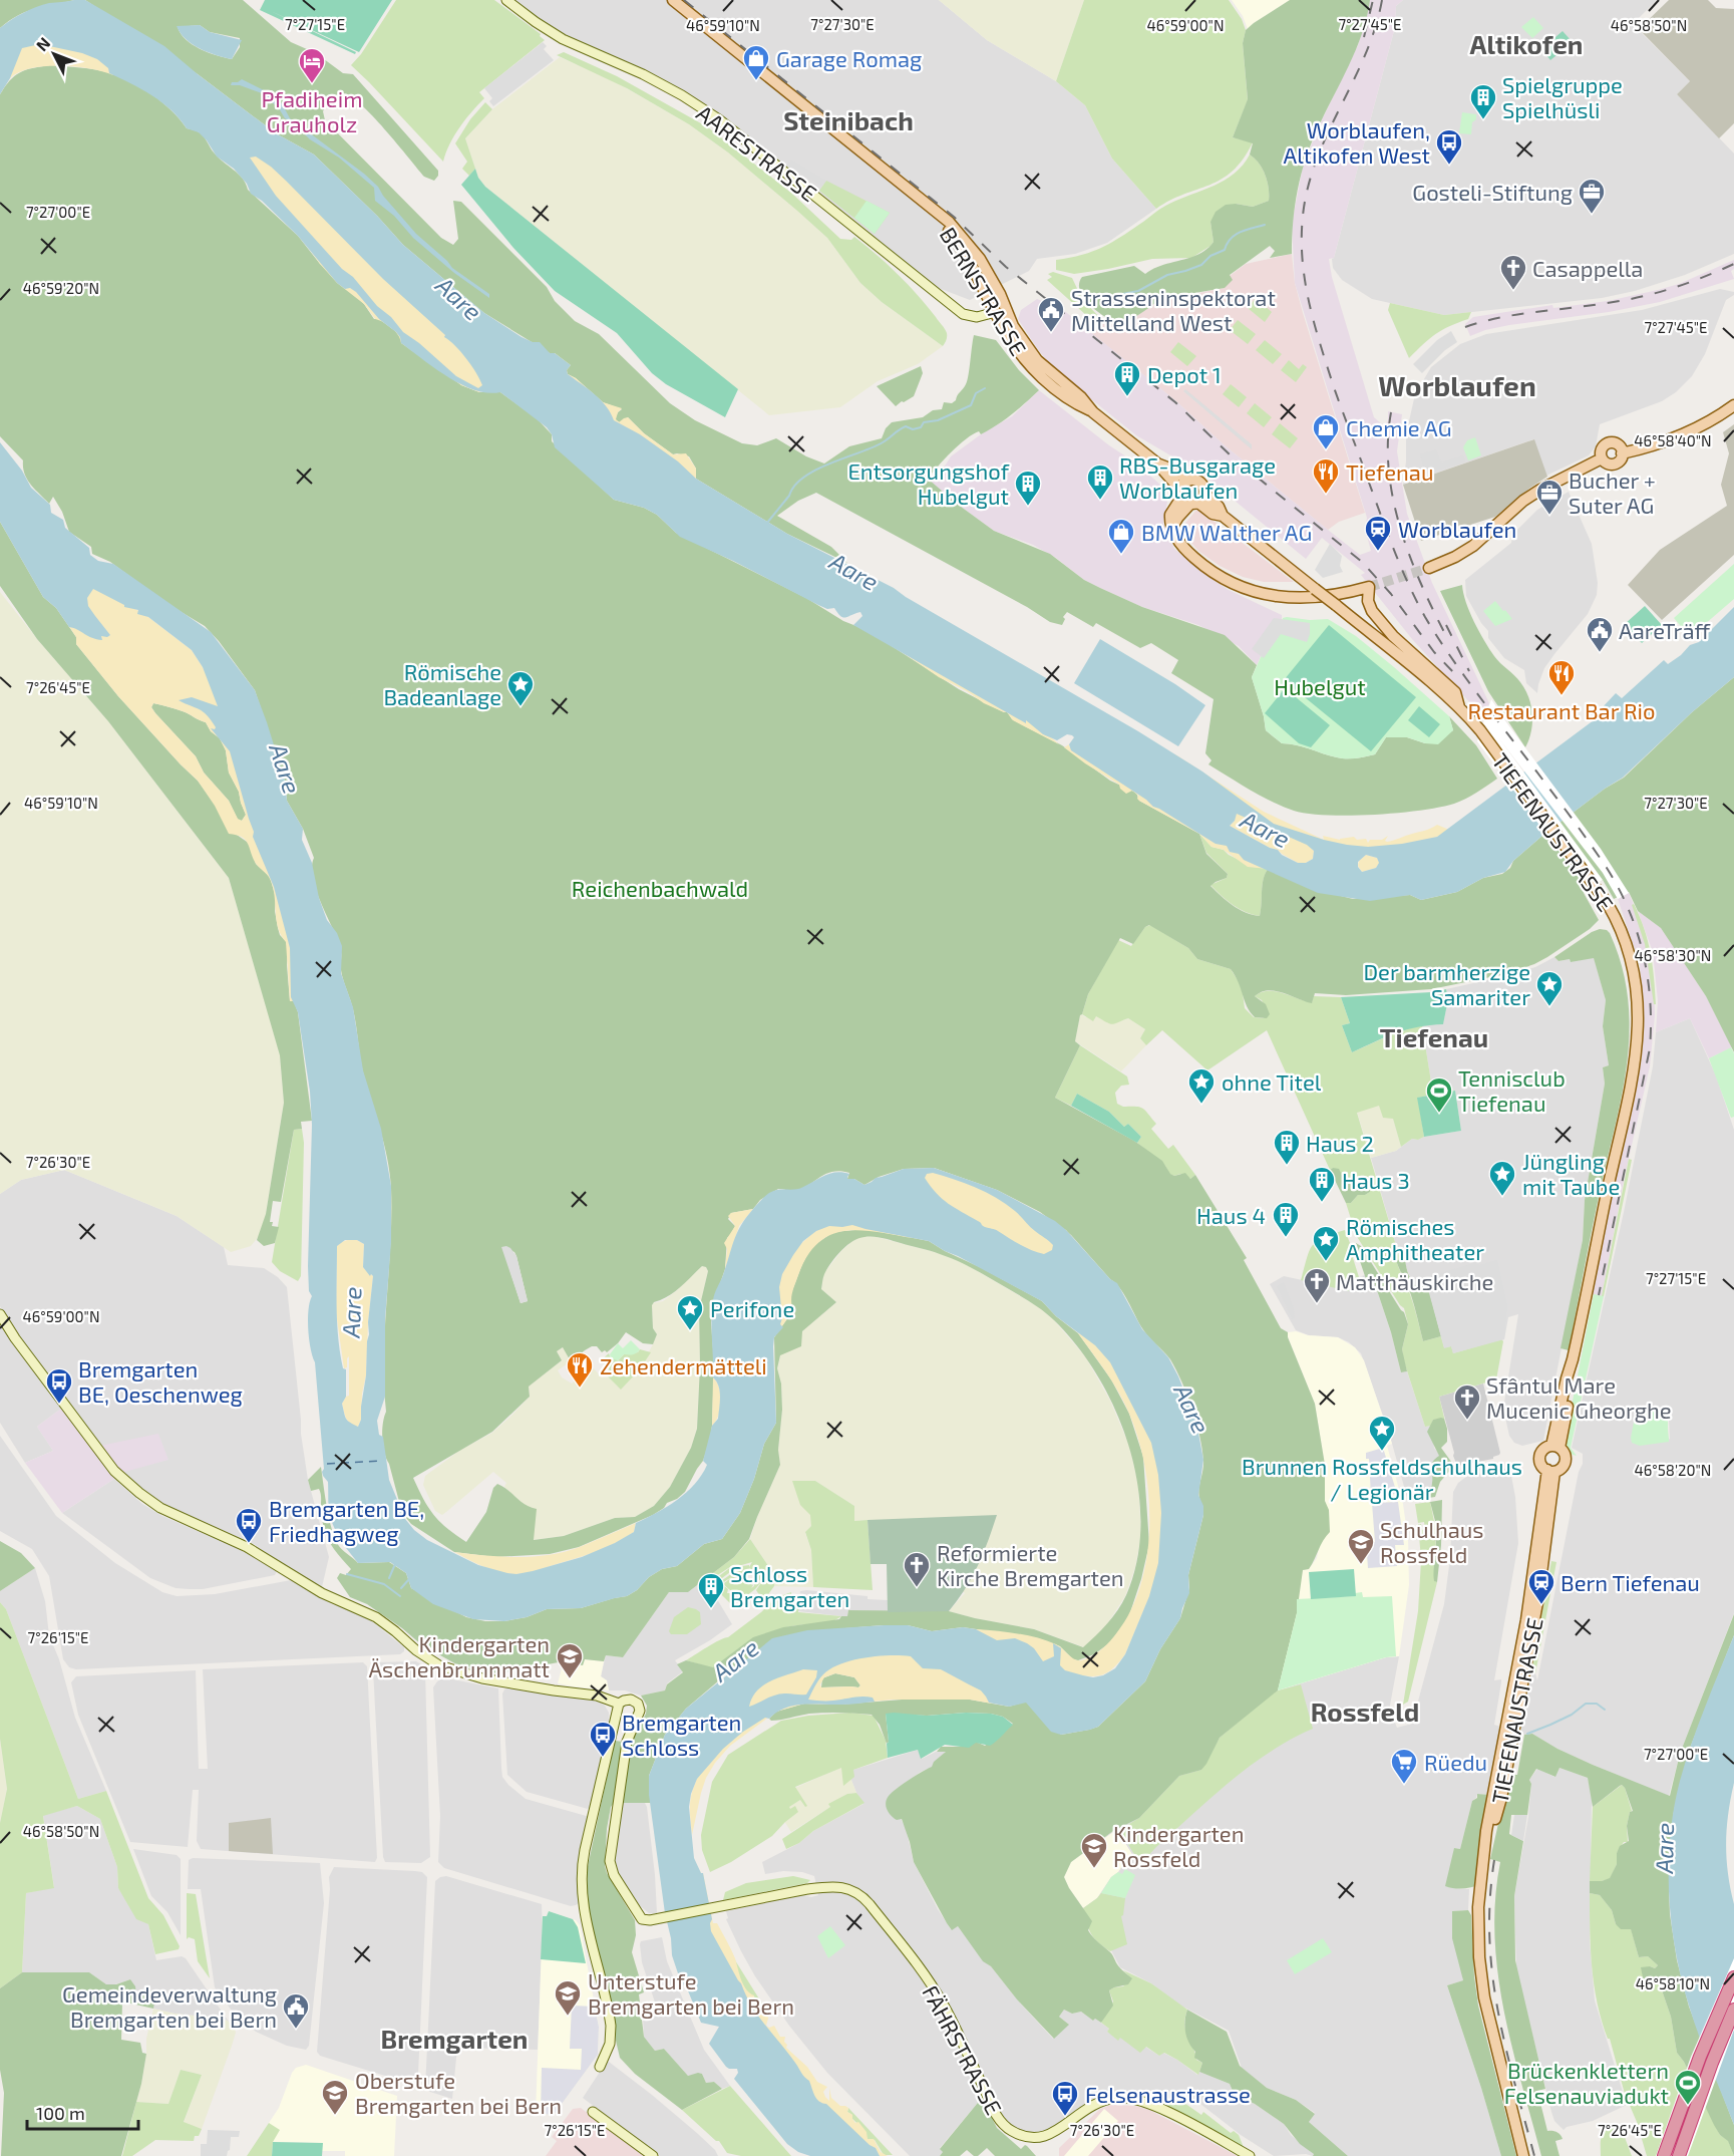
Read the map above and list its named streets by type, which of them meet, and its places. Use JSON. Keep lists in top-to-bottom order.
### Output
{
  "streets": {
    "main road": ["BERNSTRASSE", "TIEFENAUSTRASSE"],
    "street": ["AARESTRASSE", "FÄHRSTRASSE"]
  },
  "crossings": [
    ["AARESTRASSE", "BERNSTRASSE"],
    ["BERNSTRASSE", "TIEFENAUSTRASSE"]
  ],
  "districts": [
    "Altikofen",
    "Steinibach",
    "Worblaufen",
    "Tiefenau",
    "Rossfeld",
    "Bremgarten"
  ],
  "water": ["Aare"],
  "parks": ["Hubelgut", "Reichenbachwald"],
  "places": {
    "shop": ["Garage Romag", "Chemie AG", "BMW Walther AG"],
    "hotel": ["Pfadiheim Grauholz"],
    "building": [
      "Spielgruppe Spielhüsli",
      "Depot 1",
      "RBS-Busgarage Worblaufen",
      "Entsorgungshof Hubelgut",
      "Haus 2",
      "Haus 3",
      "Haus 4",
      "Schloss Bremgarten"
    ],
    "bus stop": [
      "Worblaufen, Altikofen West",
      "Bremgarten BE, Oeschenweg",
      "Bremgarten BE, Friedhagweg",
      "Bremgarten Schloss",
      "Felsenaustrasse"
    ],
    "office": ["Gosteli-Stiftung", "Bucher + Suter AG"],
    "church": [
      "Casappella",
      "Matthäuskirche",
      "Sfântul Mare Mucenic Gheorghe",
      "Reformierte Kirche Bremgarten"
    ],
    "public building": ["Strasseninspektorat Mittelland West", "AareTräff", "Gemeindeverwaltung Bremgarten bei Bern"],
    "restaurant": ["Tiefenau", "Restaurant Bar Rio", "Zehendermätteli"],
    "station": ["Worblaufen", "Bern Tiefenau"],
    "place": [
      "Römische Badeanlage",
      "Der barmherzige Samariter",
      "ohne Titel",
      "Jüngling mit Taube",
      "Römisches Amphitheater",
      "Perifone",
      "Brunnen Rossfeldschulhaus / Legionär"
    ],
    "sports": ["Tennisclub Tiefenau", "Brückenklettern Felsenauviadukt"],
    "school or university": [
      "Schulhaus Rossfeld",
      "Kindergarten Äschenbrunnmatt",
      "Kindergarten Rossfeld",
      "Unterstufe Bremgarten bei Bern",
      "Oberstufe Bremgarten bei Bern"
    ],
    "supermarket": ["Rüedu"]
  },
  "scale_bar": "100 m",
  "north": "top left",
  "coordinates": [
    "7°27'15\"E",
    "7°27'30\"E",
    "7°27'45\"E",
    "46°59'10\"N",
    "46°59'00\"N",
    "46°58'50\"N",
    "7°27'00\"E",
    "46°59'20\"N",
    "46°58'40\"N",
    "7°26'45\"E",
    "46°58'30\"N",
    "7°26'30\"E",
    "46°58'20\"N",
    "7°26'15\"E",
    "46°58'10\"N"
  ]
}
